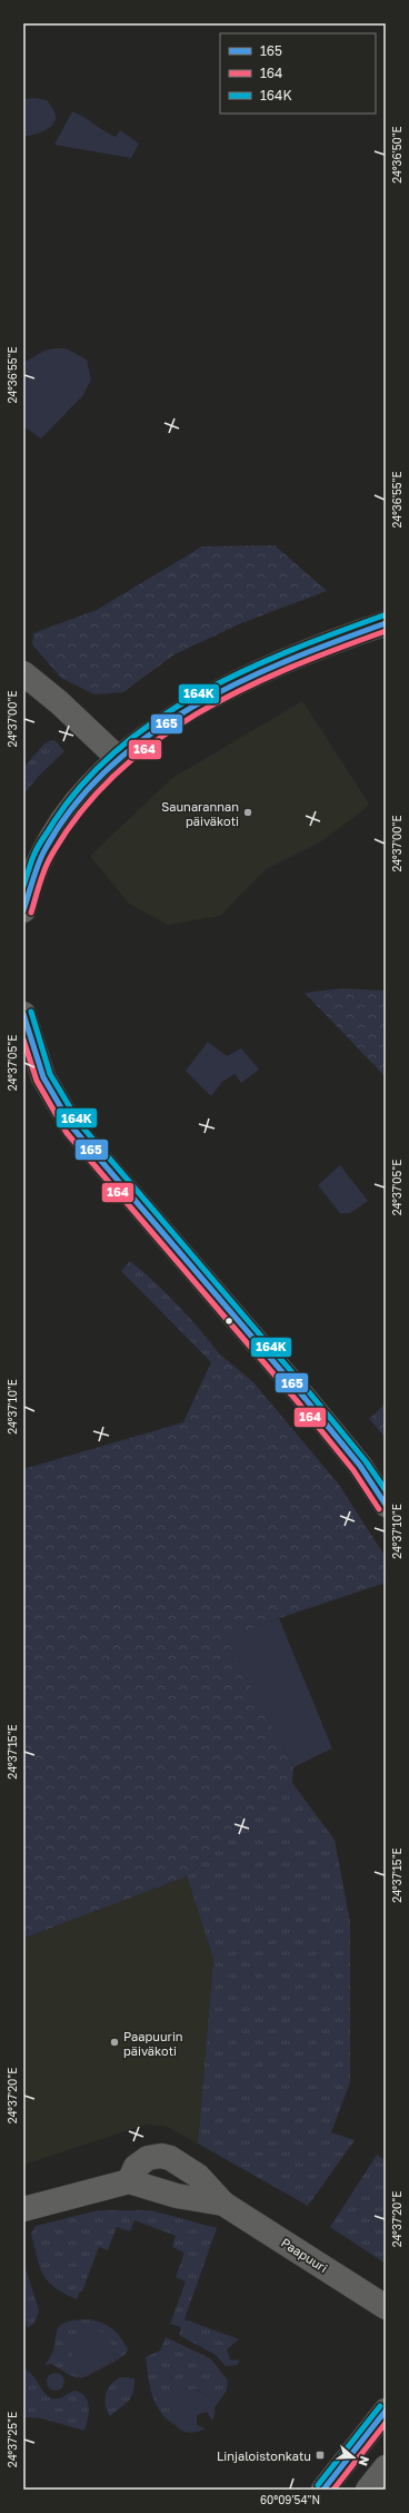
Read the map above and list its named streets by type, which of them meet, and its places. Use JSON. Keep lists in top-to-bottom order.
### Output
{
  "streets": {
    "street": ["Paapuuri"]
  },
  "places": {
    "other": ["Saunarannan päiväkoti", "Paapuurin päiväkoti"],
    "transit": ["Linjaloistonkatu"]
  },
  "lines": ["transit line 164K", "transit line 165", "transit line 164"],
  "legend": ["165", "164", "164K"],
  "north": "right",
  "coordinates": [
    "24°36'50\"E",
    "24°36'55\"E",
    "24°37'00\"E",
    "24°37'05\"E",
    "24°37'10\"E",
    "24°37'15\"E",
    "24°37'20\"E",
    "24°37'25\"E",
    "60°09'54\"N"
  ]
}
